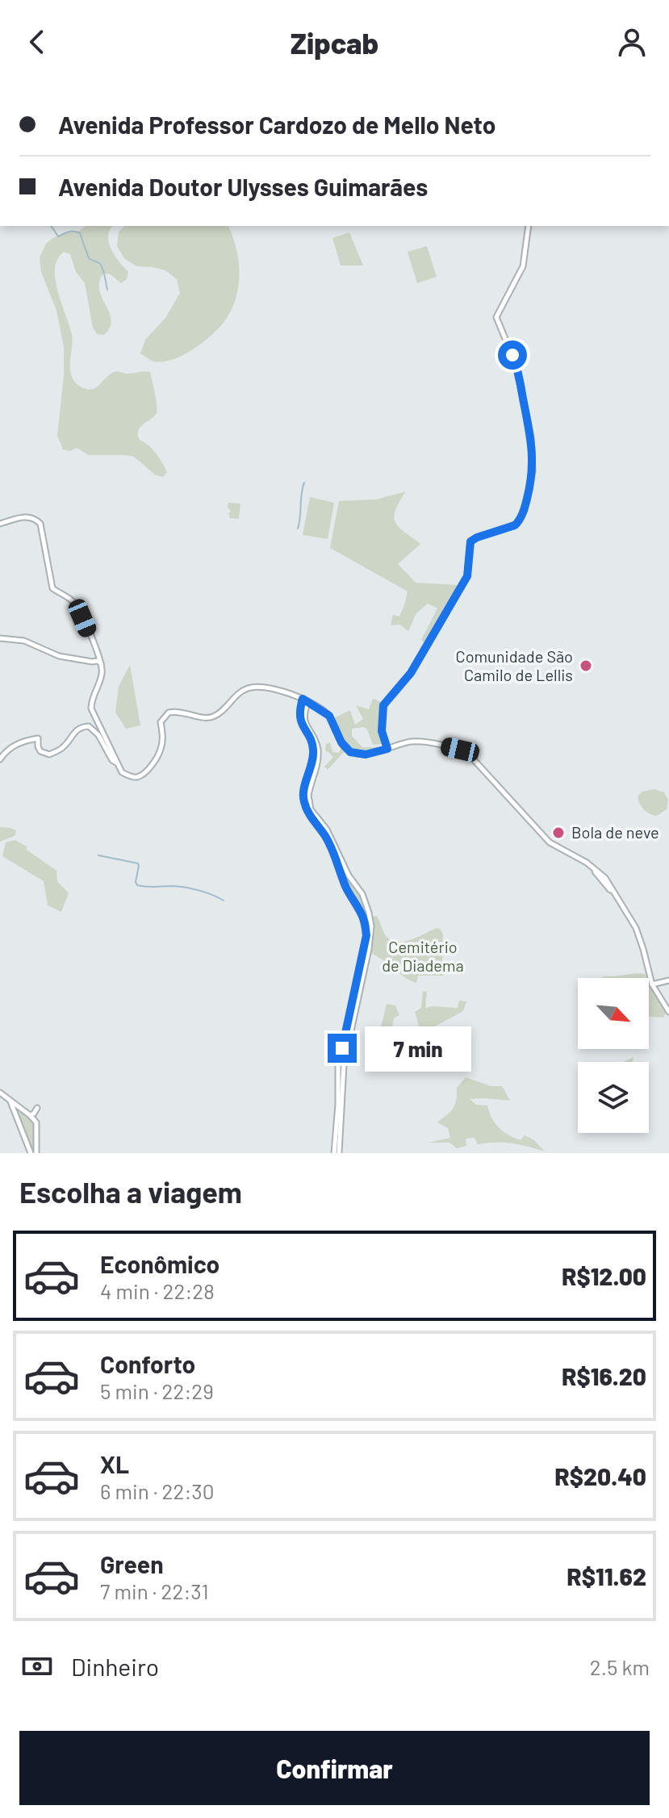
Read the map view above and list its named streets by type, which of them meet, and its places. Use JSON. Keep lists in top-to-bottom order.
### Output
{
  "parks": ["Cemitério de Diadema"],
  "places": ["Comunidade São Camilo de Lellis", "Bola de neve"],
  "north": "bottom right",
  "page": {
    "header": "Zipcab",
    "banner": ["Avenida Professor Cardozo de Mello Neto", "Avenida Doutor Ulysses Guimarães"],
    "bubble": "7 min",
    "heading": "Escolha a viagem",
    "list": [
      {
        "name": "Econômico",
        "note": "4 min · 22:28",
        "value": "R$12.00"
      },
      {
        "name": "Conforto",
        "note": "5 min · 22:29",
        "value": "R$16.20"
      },
      {
        "name": "XL",
        "note": "6 min · 22:30",
        "value": "R$20.40"
      },
      {
        "name": "Green",
        "note": "7 min · 22:31",
        "value": "R$11.62"
      }
    ],
    "pay": ["Dinheiro", "2.5 km"],
    "buttons": "Confirmar"
  }
}
